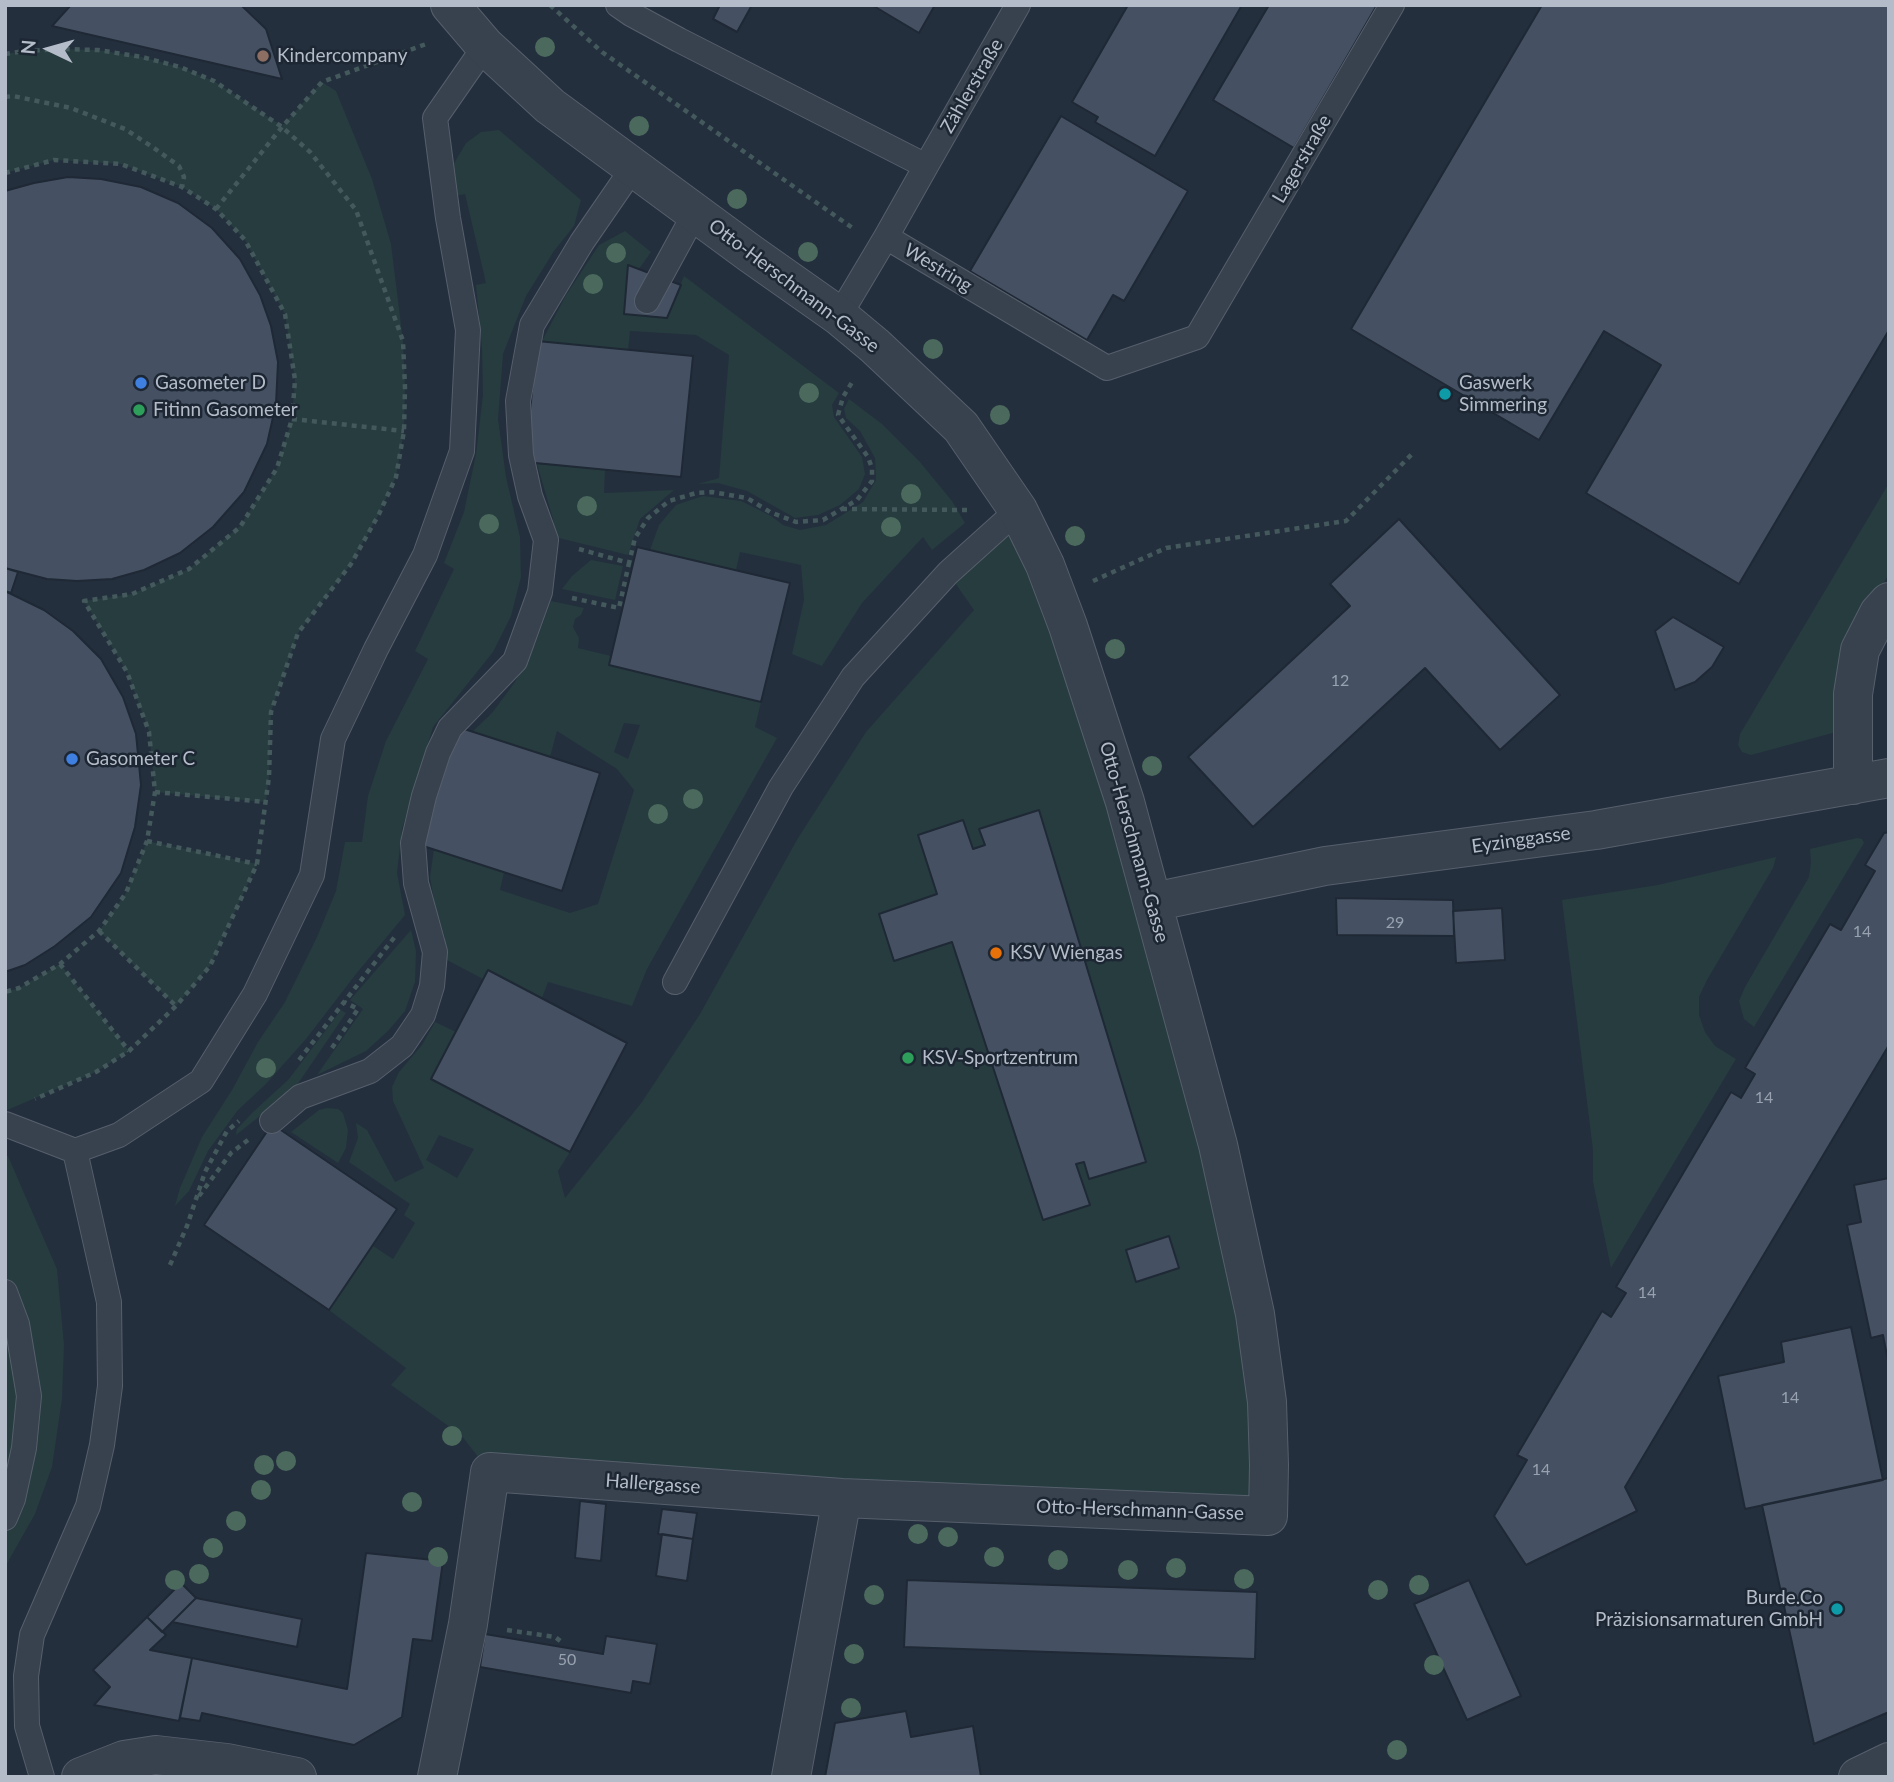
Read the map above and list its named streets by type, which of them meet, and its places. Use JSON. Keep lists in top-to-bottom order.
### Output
{
  "streets": {
    "street": ["Otto-Herschmann-Gasse", "Eyzinggasse", "Hallergasse"],
    "lane": ["Zählerstraße", "Lagerstraße", "Westring"]
  },
  "crossings": [
    ["Zählerstraße", "Westring"],
    ["Lagerstraße", "Westring"],
    ["Otto-Herschmann-Gasse", "Eyzinggasse"],
    ["Otto-Herschmann-Gasse", "Hallergasse"]
  ],
  "places": [
    "Kindercompany",
    "Gasometer D",
    "Gaswerk Simmering",
    "Fitinn Gasometer",
    "Gasometer C",
    "KSV Wiengas",
    "KSV-Sportzentrum",
    "Burde.Co Präzisionsarmaturen GmbH"
  ],
  "house_numbers": [
    "12",
    "29",
    "14",
    "14",
    "14",
    "14",
    "14",
    "50"
  ],
  "north": "left"
}
